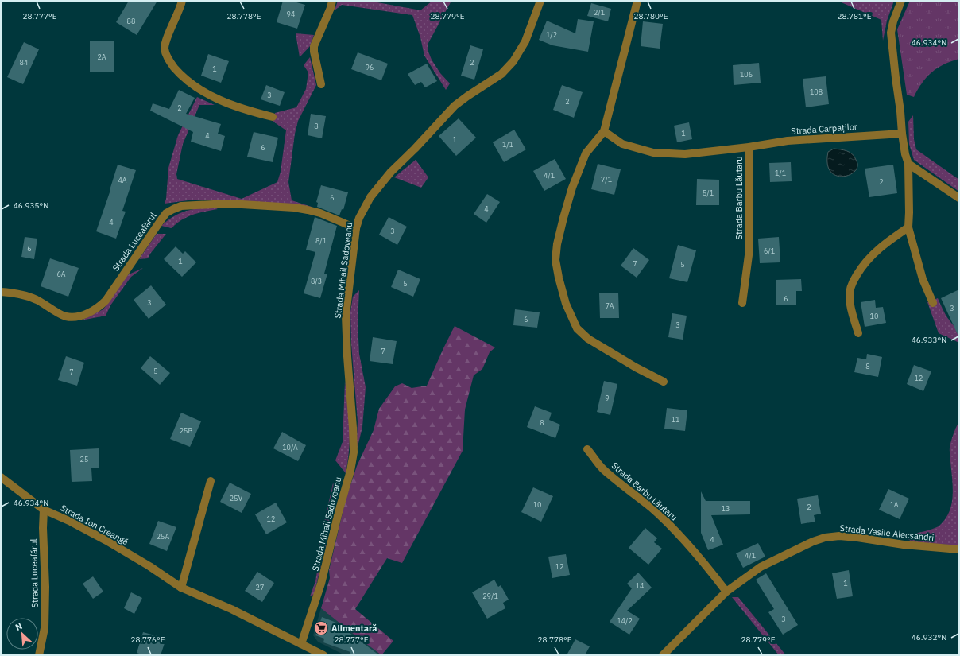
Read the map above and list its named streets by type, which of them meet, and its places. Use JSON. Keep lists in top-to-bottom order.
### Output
{
  "streets": {
    "street": [
      "Strada Carpaților",
      "Strada Barbu Lăutaru",
      "Strada Luceafărul",
      "Strada Mihail Sadoveanu",
      "Strada Ion Creangă",
      "Strada Vasile Alecsandri"
    ]
  },
  "crossings": [
    ["Strada Carpaților", "Strada Barbu Lăutaru"],
    ["Strada Barbu Lăutaru", "Strada Vasile Alecsandri"],
    ["Strada Luceafărul", "Strada Mihail Sadoveanu"],
    ["Strada Luceafărul", "Strada Ion Creangă"],
    ["Strada Mihail Sadoveanu", "Strada Ion Creangă"]
  ],
  "places": {
    "supermarket": ["Alimentară"]
  },
  "house_numbers": [
    "2/1",
    "94",
    "88",
    "1/2",
    "2A",
    "84",
    "2",
    "96",
    "1",
    "106",
    "108",
    "3",
    "2",
    "2",
    "8",
    "1",
    "4",
    "1",
    "1/1",
    "6",
    "1/1",
    "4/1",
    "7/1",
    "4A",
    "2",
    "5/1",
    "6",
    "4",
    "4",
    "3",
    "8/1",
    "6",
    "6/1",
    "1",
    "7",
    "5",
    "6A",
    "8/3",
    "5",
    "6",
    "3",
    "7A",
    "3",
    "10",
    "6",
    "3",
    "7",
    "8",
    "5",
    "7",
    "12",
    "9",
    "11",
    "8",
    "25B",
    "10/A",
    "25",
    "25V",
    "10",
    "1A",
    "2",
    "13",
    "12",
    "25A",
    "4",
    "4/1",
    "12",
    "1",
    "14",
    "27",
    "29/1",
    "3",
    "14/2"
  ],
  "north": "top left",
  "coordinates": [
    "28.777°E",
    "28.778°E",
    "28.779°E",
    "28.780°E",
    "28.781°E",
    "46.934°N",
    "46.935°N",
    "46.933°N",
    "46.932°N",
    "28.776°E"
  ]
}
